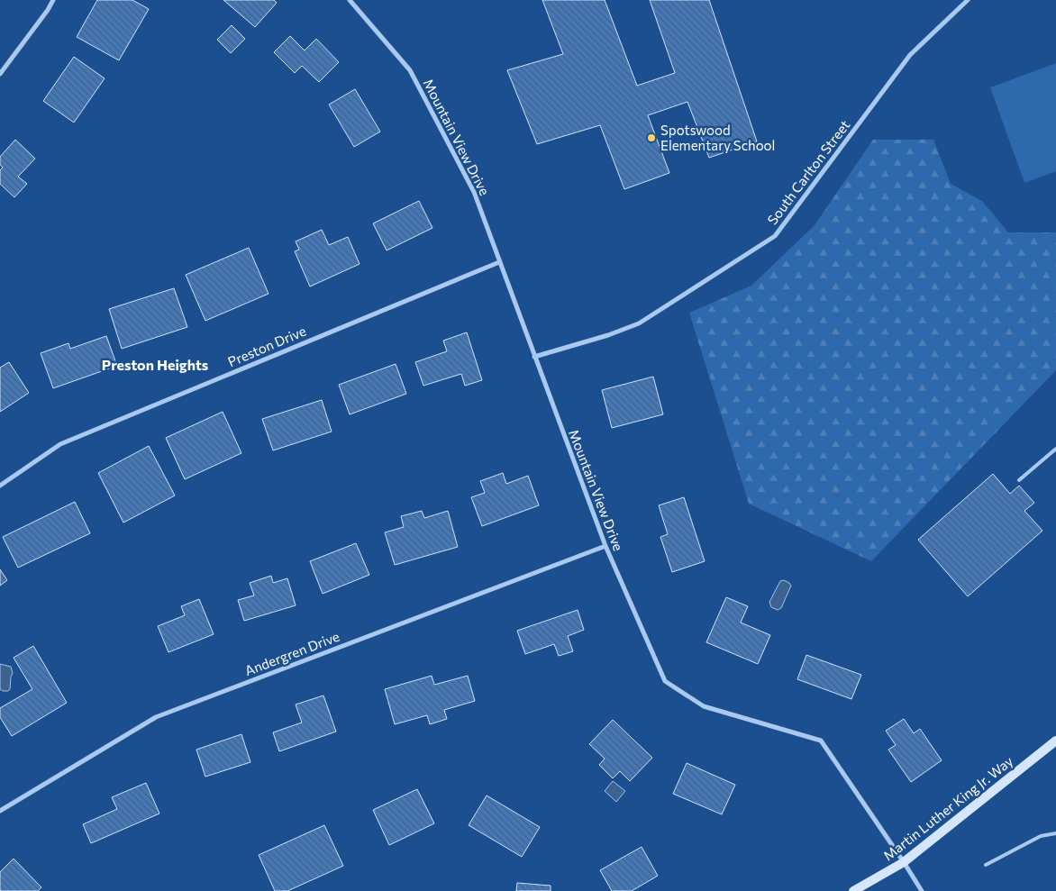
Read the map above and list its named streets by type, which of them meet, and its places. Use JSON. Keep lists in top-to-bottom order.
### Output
{
  "streets": {
    "main road": ["Martin Luther King Jr. Way"],
    "street": [
      "Mountain View Drive",
      "South Carlton Street",
      "Preston Drive",
      "Andergren Drive"
    ]
  },
  "crossings": [
    ["Mountain View Drive", "South Carlton Street"],
    ["Mountain View Drive", "Preston Drive"],
    ["Mountain View Drive", "Andergren Drive"],
    ["Mountain View Drive", "Martin Luther King Jr. Way"]
  ],
  "districts": ["Preston Heights"],
  "places": ["Spotswood Elementary School"]
}
